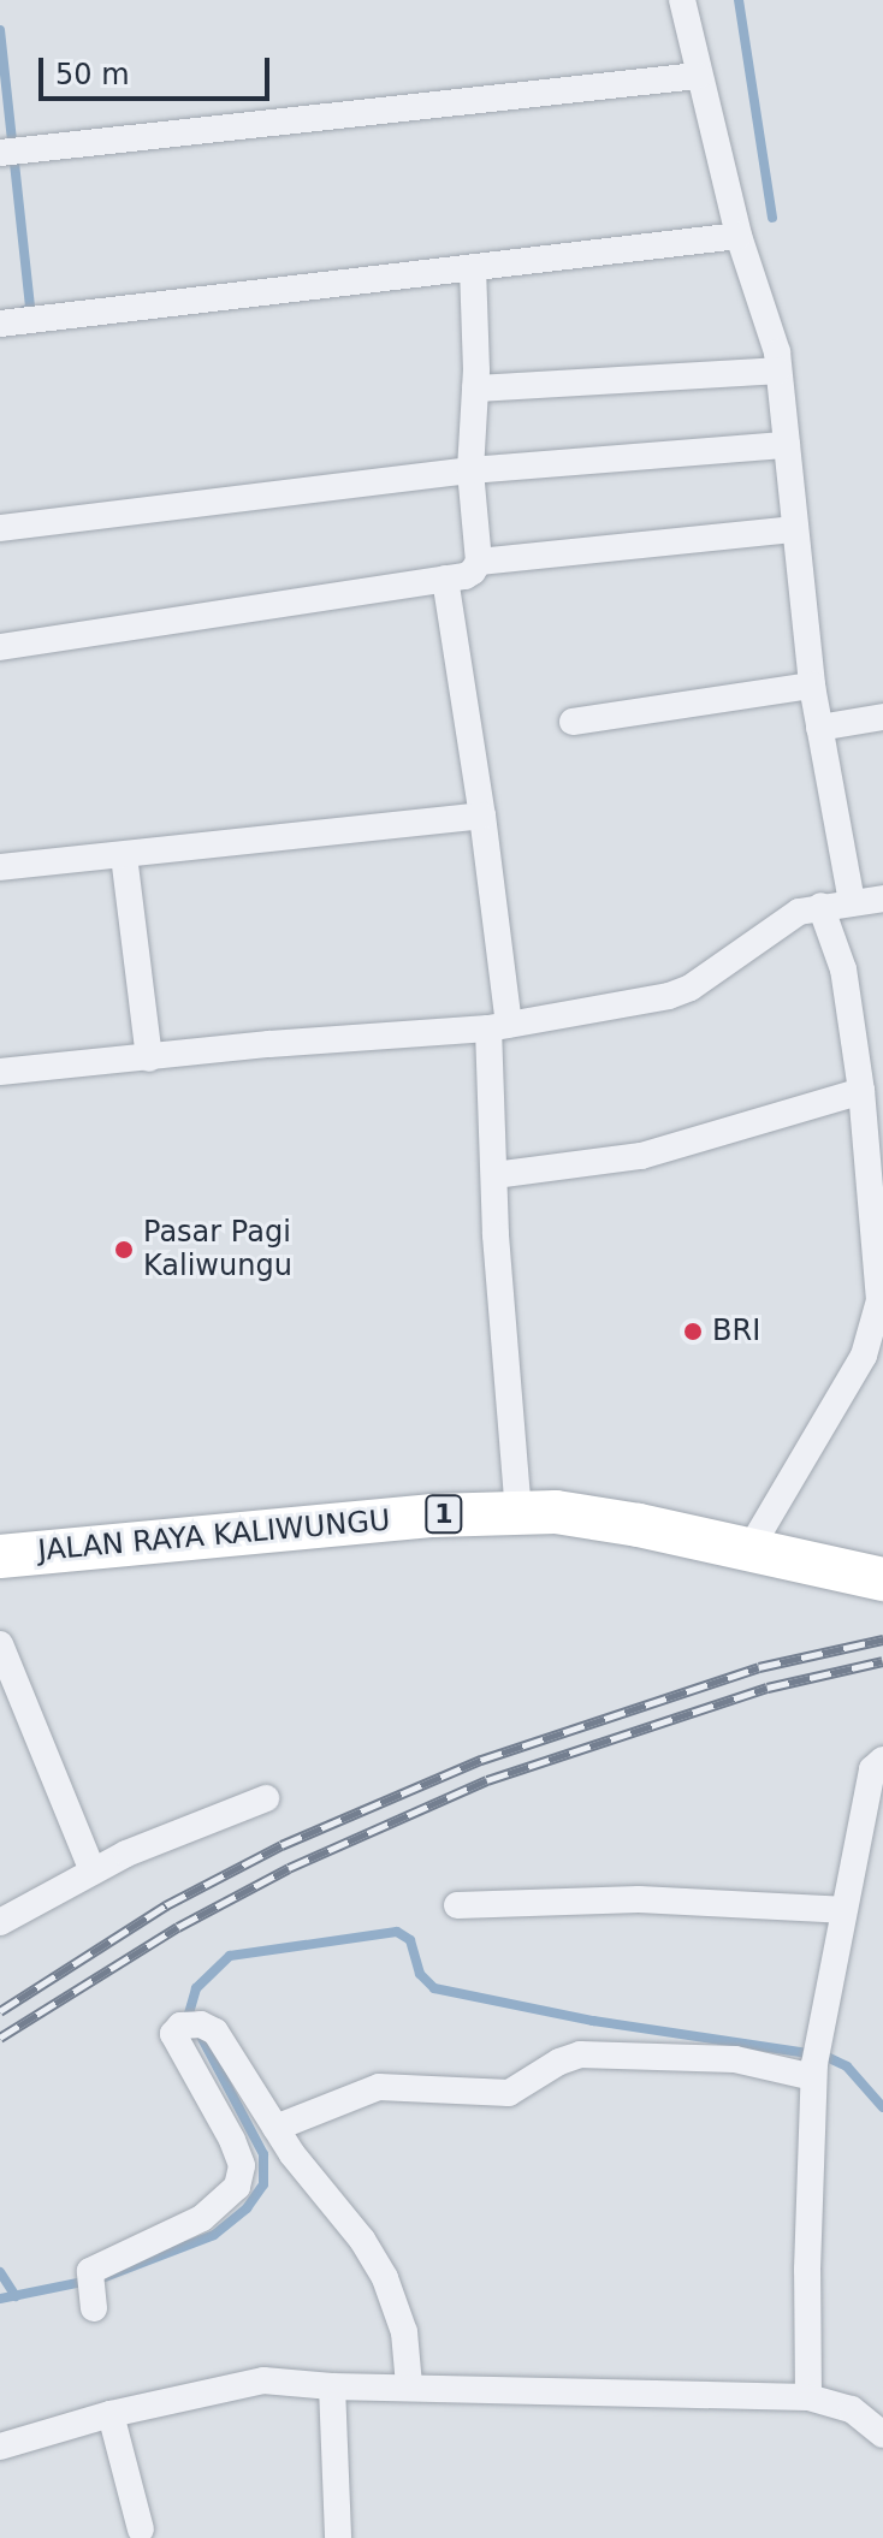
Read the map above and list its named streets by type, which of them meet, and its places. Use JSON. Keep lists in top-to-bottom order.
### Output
{
  "streets": {
    "main road": ["1", "JALAN RAYA KALIWUNGU"]
  },
  "places": ["Pasar Pagi Kaliwungu", "BRI"],
  "scale_bar": "50 m"
}
